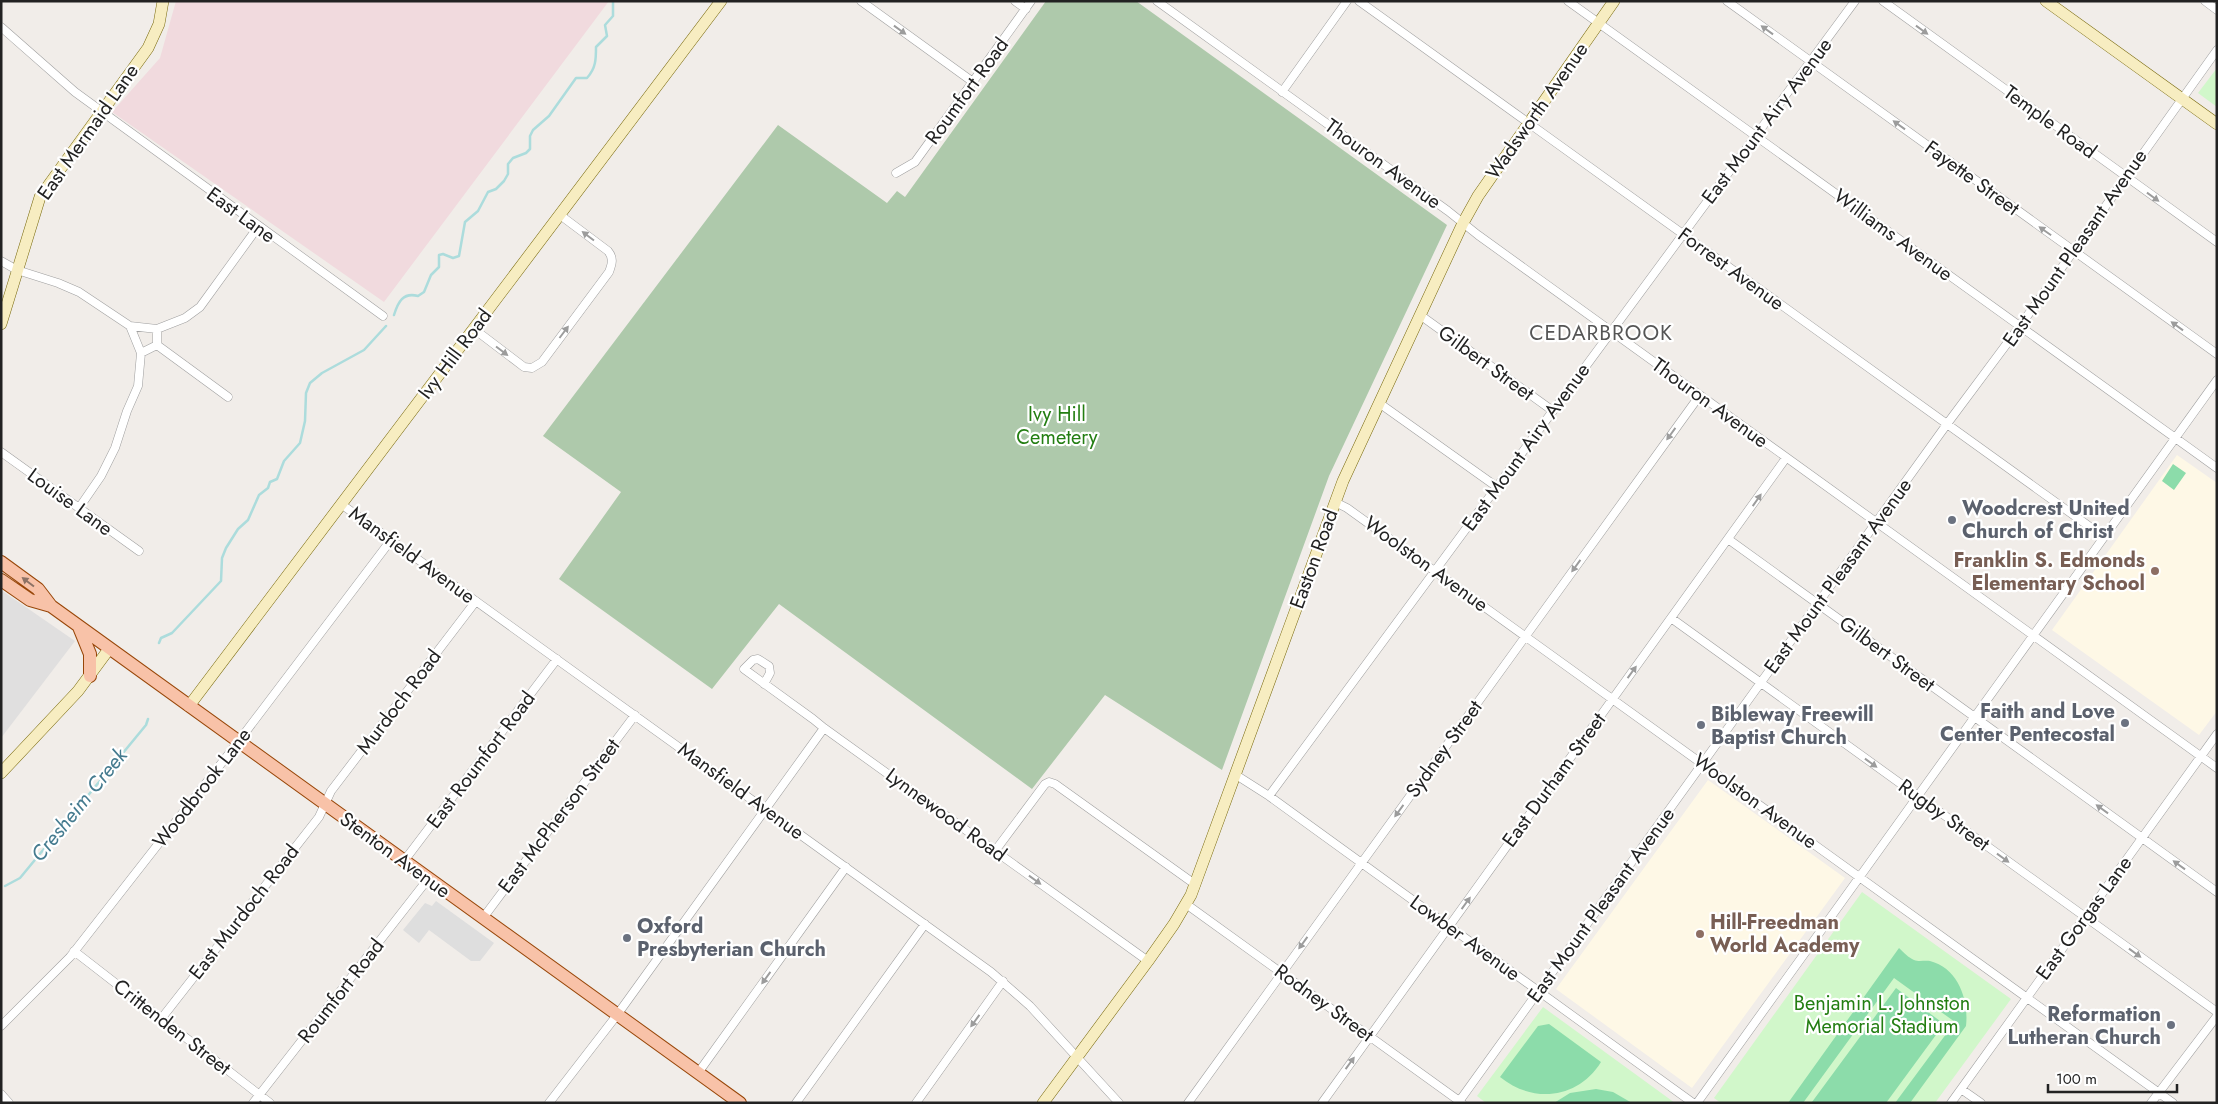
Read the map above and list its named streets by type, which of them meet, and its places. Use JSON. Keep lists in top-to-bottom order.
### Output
{
  "streets": {
    "main road": [
      "Wadsworth Avenue",
      "East Mermaid Lane",
      "Ivy Hill Road",
      "Easton Road",
      "Stenton Avenue"
    ],
    "street": [
      "Roumfort Road",
      "East Mount Airy Avenue",
      "Temple Road",
      "Thouron Avenue",
      "Fayette Street",
      "East Lane",
      "Williams Avenue",
      "East Mount Pleasant Avenue",
      "Forrest Avenue",
      "Gilbert Street",
      "Louise Lane",
      "Mansfield Avenue",
      "Woolston Avenue",
      "Murdoch Road",
      "Sydney Street",
      "East Roumfort Road",
      "East Durham Street",
      "Woodbrook Lane",
      "Lynnewood Road",
      "Rugby Street",
      "East McPherson Street",
      "East Murdoch Road",
      "East Gorgas Lane",
      "Lowber Avenue",
      "Rodney Street",
      "Crittenden Street"
    ]
  },
  "crossings": [
    ["Roumfort Road", "Stenton Avenue"],
    ["Roumfort Road", "Crittenden Street"],
    ["Wadsworth Avenue", "Thouron Avenue"],
    ["Wadsworth Avenue", "Williams Avenue"],
    ["Wadsworth Avenue", "Forrest Avenue"],
    ["Wadsworth Avenue", "Easton Road"],
    ["East Mount Airy Avenue", "Thouron Avenue"],
    ["East Mount Airy Avenue", "Fayette Street"],
    ["East Mount Airy Avenue", "Williams Avenue"],
    ["East Mount Airy Avenue", "Forrest Avenue"],
    ["East Mount Airy Avenue", "Gilbert Street"],
    ["East Mount Airy Avenue", "Woolston Avenue"],
    ["East Mount Airy Avenue", "Lowber Avenue"],
    ["Temple Road", "East Mount Pleasant Avenue"],
    ["East Mermaid Lane", "East Lane"],
    ["Thouron Avenue", "East Mount Pleasant Avenue"],
    ["Thouron Avenue", "Easton Road"],
    ["Thouron Avenue", "Sydney Street"],
    ["Thouron Avenue", "East Durham Street"],
    ["Thouron Avenue", "East Gorgas Lane"],
    ["Fayette Street", "East Mount Pleasant Avenue"],
    ["Williams Avenue", "East Mount Pleasant Avenue"],
    ["East Mount Pleasant Avenue", "Forrest Avenue"],
    ["East Mount Pleasant Avenue", "Gilbert Street"],
    ["East Mount Pleasant Avenue", "Woolston Avenue"],
    ["East Mount Pleasant Avenue", "Rugby Street"],
    ["East Mount Pleasant Avenue", "Lowber Avenue"],
    ["East Mount Pleasant Avenue", "Rodney Street"],
    ["Ivy Hill Road", "Mansfield Avenue"],
    ["Ivy Hill Road", "Stenton Avenue"],
    ["Gilbert Street", "Easton Road"],
    ["Gilbert Street", "East Durham Street"],
    ["Gilbert Street", "East Gorgas Lane"],
    ["Mansfield Avenue", "Murdoch Road"],
    ["Mansfield Avenue", "East Roumfort Road"],
    ["Mansfield Avenue", "Woodbrook Lane"],
    ["Mansfield Avenue", "East McPherson Street"],
    ["Easton Road", "Woolston Avenue"],
    ["Easton Road", "Lowber Avenue"],
    ["Easton Road", "Rodney Street"],
    ["Woolston Avenue", "Sydney Street"],
    ["Woolston Avenue", "East Durham Street"],
    ["Woolston Avenue", "East Gorgas Lane"],
    ["Murdoch Road", "Stenton Avenue"],
    ["Murdoch Road", "East Murdoch Road"],
    ["Sydney Street", "Lowber Avenue"],
    ["Sydney Street", "Rodney Street"],
    ["East Roumfort Road", "Stenton Avenue"],
    ["East Durham Street", "Rugby Street"],
    ["East Durham Street", "Lowber Avenue"],
    ["East Durham Street", "Rodney Street"],
    ["Woodbrook Lane", "Stenton Avenue"],
    ["Woodbrook Lane", "Crittenden Street"],
    ["Rugby Street", "East Gorgas Lane"],
    ["East McPherson Street", "Stenton Avenue"],
    ["Stenton Avenue", "East Murdoch Road"],
    ["East Murdoch Road", "Crittenden Street"]
  ],
  "one_way": [
    "Temple Road",
    "Fayette Street",
    "Gilbert Street",
    "Sydney Street",
    "East Durham Street",
    "Rugby Street"
  ],
  "districts": ["CEDARBROOK"],
  "water": ["Cresheim Creek"],
  "parks": ["Ivy Hill Cemetery", "Benjamin L. Johnston Memorial Stadium"],
  "places": [
    "Woodcrest United Church of Christ",
    "Franklin S. Edmonds Elementary School",
    "Faith and Love Center Pentecostal",
    "Bibleway Freewill Baptist Church",
    "Hill-Freedman World Academy",
    "Oxford Presbyterian Church",
    "Reformation Lutheran Church"
  ],
  "scale_bar": "100 m"
}
